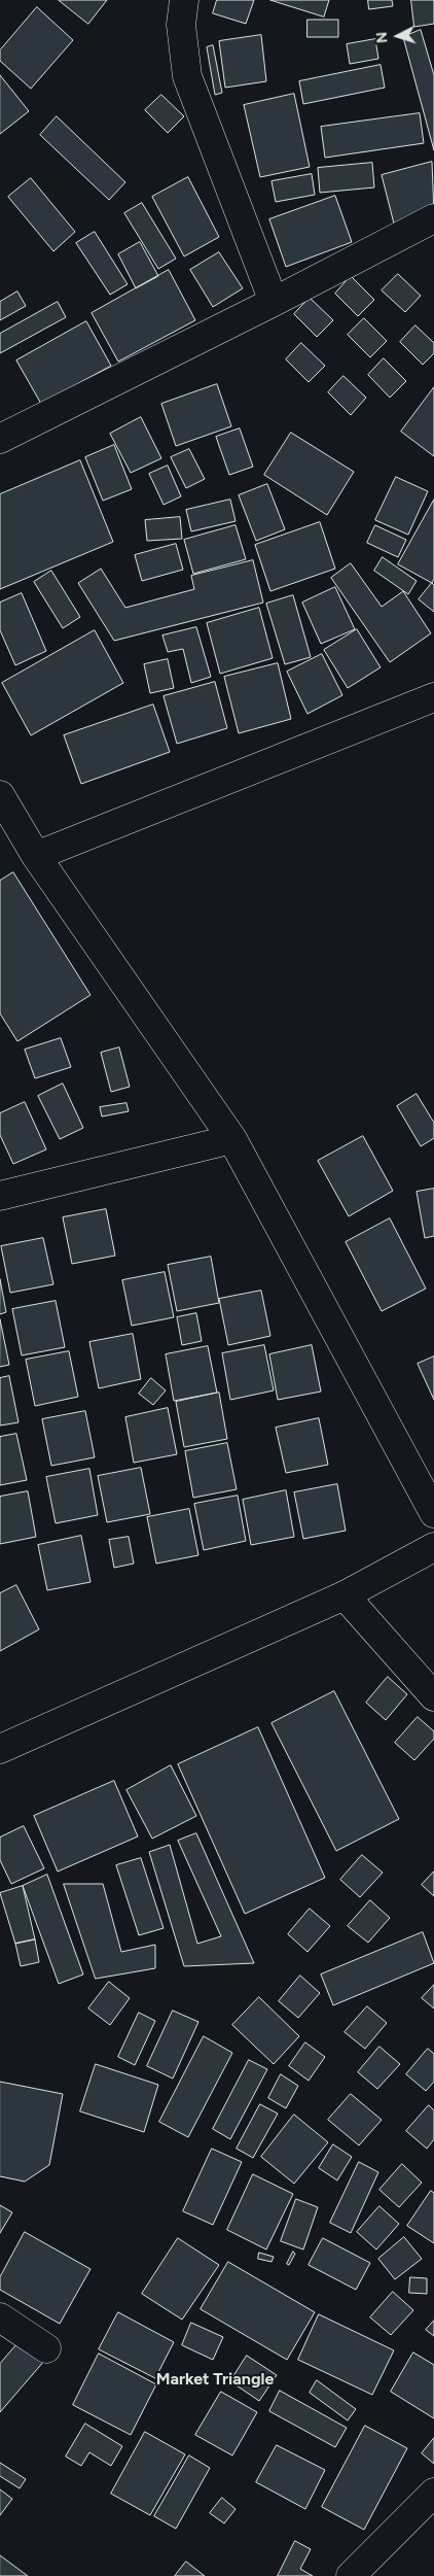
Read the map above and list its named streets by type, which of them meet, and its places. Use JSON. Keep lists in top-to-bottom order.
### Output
{
  "districts": ["Market Triangle"],
  "north": "left"
}
